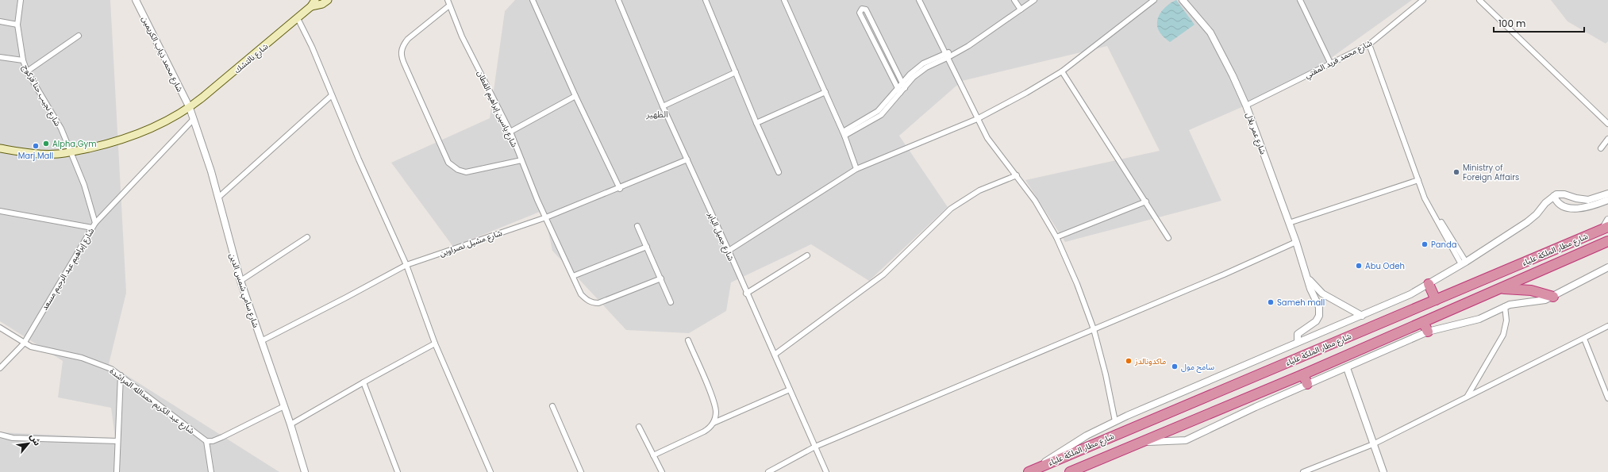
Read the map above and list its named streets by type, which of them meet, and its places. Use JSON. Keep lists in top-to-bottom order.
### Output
{
  "streets": {
    "highway": ["شارع مطار الملكة علياء"],
    "main road": ["شارع نالتشك"],
    "street": [
      "شارع محمد ذياب الكريمين",
      "شارع محمد فريد المفتي",
      "شارع نجيب حنا فركوح",
      "شارع ياسين إبراهيم القطان",
      "شارع عمر بلال",
      "شارع جميل الباير",
      "شارع مشيل نصراوين",
      "شارع إبراهيم عبد الرحيم مسعد",
      "شارع سامي شمس الدين",
      "شارع عبد الكريم حمدالله المراشدة"
    ]
  },
  "crossings": [
    ["شارع محمد ذياب الكريمين", "شارع نالتشك"],
    ["شارع محمد ذياب الكريمين", "شارع سامي شمس الدين"],
    ["شارع نالتشك", "شارع نجيب حنا فركوح"],
    ["شارع نالتشك", "شارع سامي شمس الدين"],
    ["شارع محمد فريد المفتي", "شارع عمر بلال"],
    ["شارع نجيب حنا فركوح", "شارع إبراهيم عبد الرحيم مسعد"],
    ["شارع ياسين إبراهيم القطان", "شارع مشيل نصراوين"],
    ["شارع جميل الباير", "شارع مشيل نصراوين"],
    ["شارع مشيل نصراوين", "شارع سامي شمس الدين"],
    ["شارع إبراهيم عبد الرحيم مسعد", "شارع سامي شمس الدين"],
    ["شارع إبراهيم عبد الرحيم مسعد", "شارع عبد الكريم حمدالله المراشدة"]
  ],
  "districts": ["الظهير"],
  "places": [
    "Alpha Gym",
    "Marj Mall",
    "Ministry of Foreign Affairs",
    "Panda",
    "Abu Odeh",
    "Sameh mall",
    "ماكدونالدز",
    "سامح مول"
  ],
  "scale_bar": "100 m",
  "north": "top right"
}
